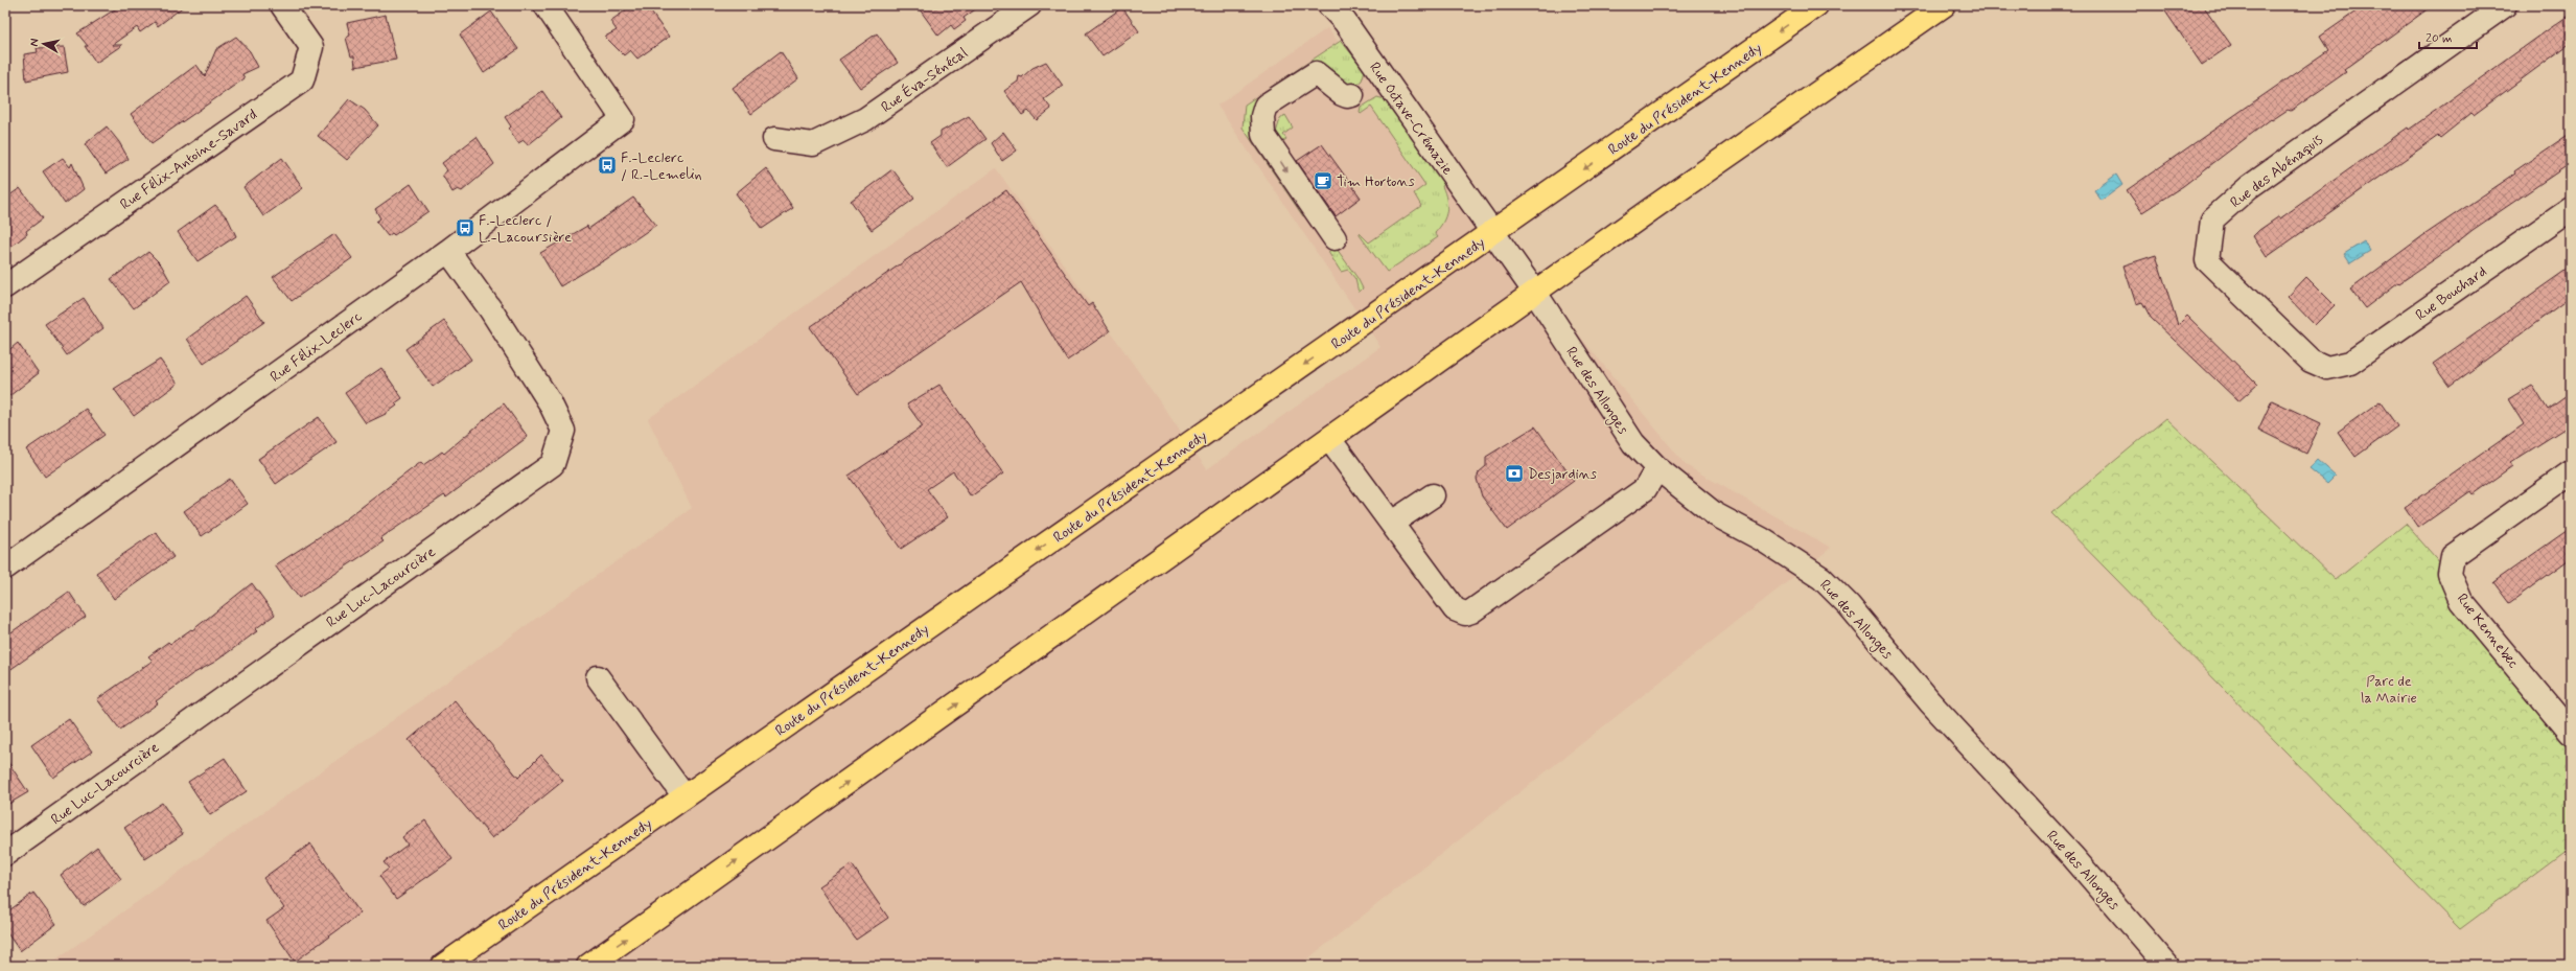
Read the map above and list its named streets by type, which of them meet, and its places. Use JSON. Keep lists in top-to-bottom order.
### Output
{
  "streets": {
    "main road": ["Route du Président-Kennedy"],
    "street": [
      "Rue Éva-Sénécal",
      "Rue Octave-Crémazie",
      "Rue Félix-Antoine-Savard",
      "Rue des Abénaquis",
      "Rue Bouchard",
      "Rue Félix-Leclerc",
      "Rue des Allonges",
      "Rue Luc-Lacourcière",
      "Rue Kennebec"
    ]
  },
  "crossings": [
    ["Route du Président-Kennedy", "Rue Octave-Crémazie"],
    ["Rue Octave-Crémazie", "Rue des Allonges"],
    ["Rue des Abénaquis", "Rue Bouchard"],
    ["Rue Félix-Leclerc", "Rue Luc-Lacourcière"]
  ],
  "parks": ["Parc de la Mairie"],
  "places": {
    "bus stop": ["F.-Leclerc / R.-Lemelin", "F.-Leclerc / L.-Lacoursière"],
    "cafe": ["Tim Hortons"],
    "bank": ["Desjardins"]
  },
  "scale_bar": "20 m",
  "north": "left"
}
